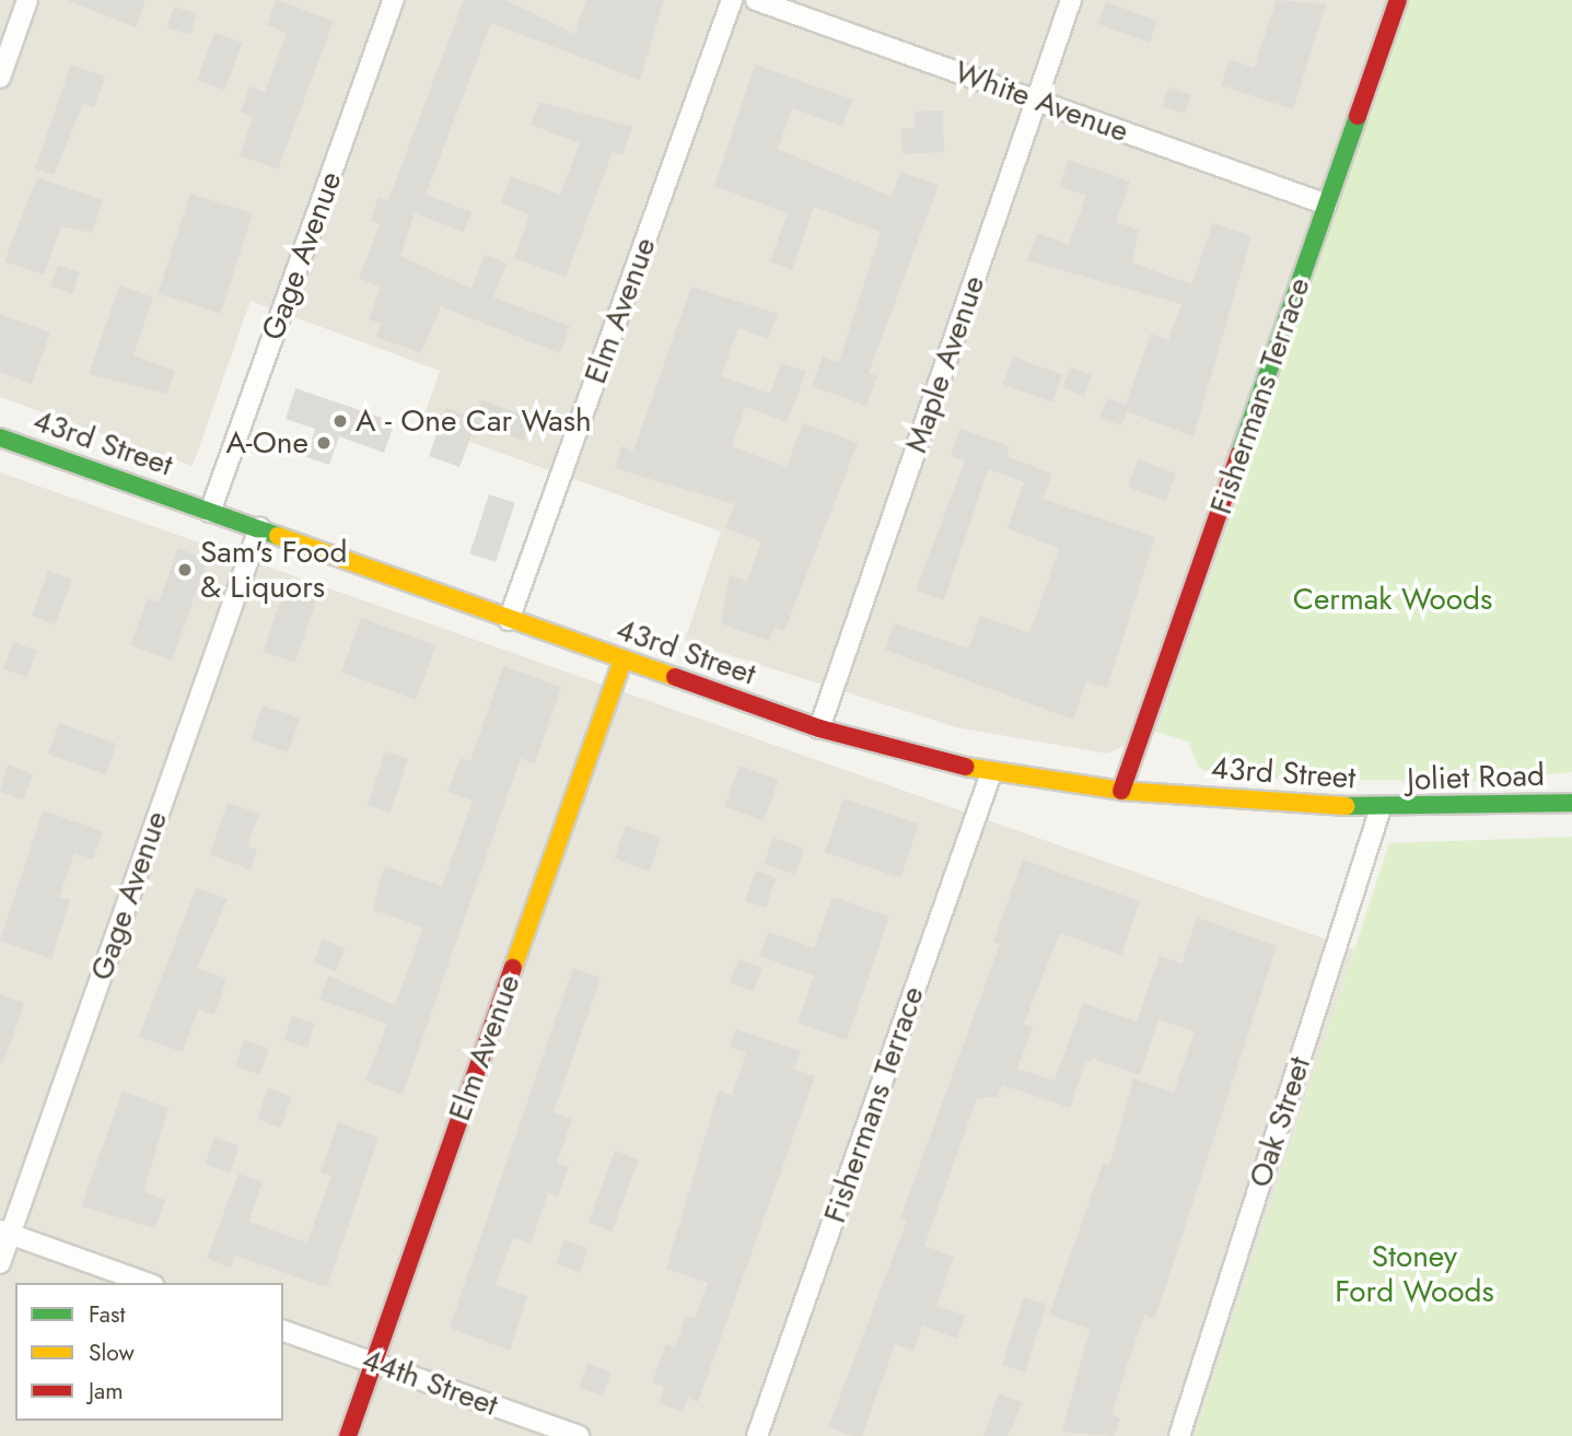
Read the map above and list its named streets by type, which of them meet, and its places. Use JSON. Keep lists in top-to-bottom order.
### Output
{
  "streets": {
    "street": [
      "White Avenue",
      "Gage Avenue",
      "Elm Avenue",
      "Maple Avenue",
      "Fishermans Terrace",
      "43rd Street",
      "Joliet Road",
      "Oak Street",
      "44th Street"
    ]
  },
  "crossings": [
    ["White Avenue", "Maple Avenue"],
    ["White Avenue", "Fishermans Terrace"],
    ["Gage Avenue", "43rd Street"],
    ["Elm Avenue", "43rd Street"],
    ["Elm Avenue", "44th Street"],
    ["Maple Avenue", "43rd Street"],
    ["Fishermans Terrace", "43rd Street"],
    ["43rd Street", "Joliet Road"],
    ["43rd Street", "Oak Street"],
    ["Joliet Road", "Oak Street"]
  ],
  "parks": ["Cermak Woods", "Stoney Ford Woods"],
  "places": ["A - One Car Wash", "A-One", "Sam's Food & Liquors"],
  "legend": ["Fast", "Slow", "Jam"]
}
